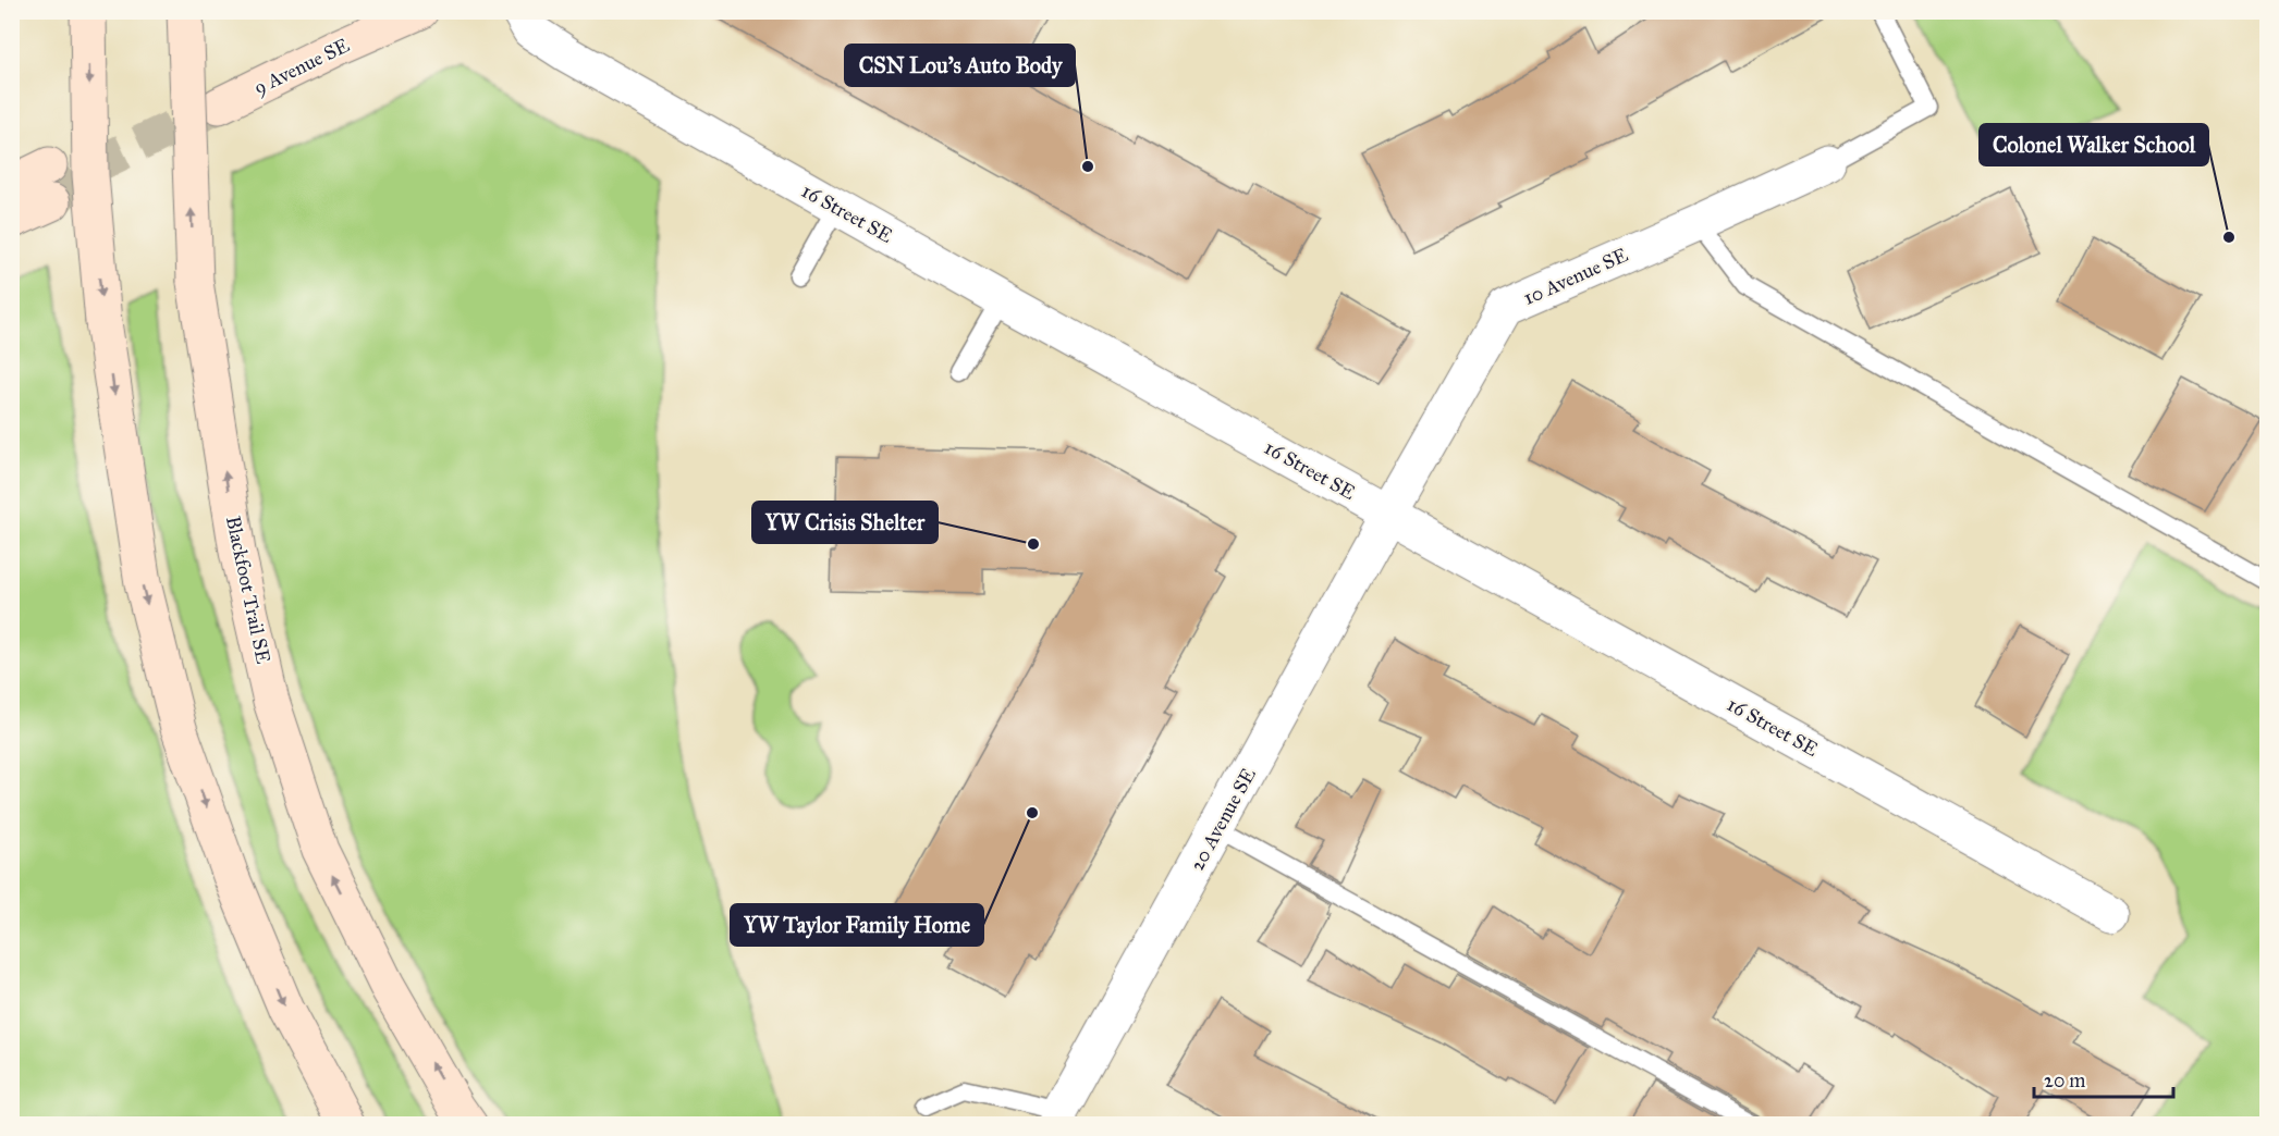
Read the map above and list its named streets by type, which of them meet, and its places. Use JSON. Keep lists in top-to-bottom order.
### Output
{
  "streets": {
    "main road": ["9 Avenue SE", "Blackfoot Trail SE"],
    "street": ["16 Street SE", "10 Avenue SE", "20 Avenue SE"]
  },
  "crossings": [
    ["16 Street SE", "10 Avenue SE"],
    ["16 Street SE", "20 Avenue SE"],
    ["10 Avenue SE", "20 Avenue SE"]
  ],
  "places": [
    "CSN Lou's Auto Body",
    "Colonel Walker School",
    "YW Crisis Shelter",
    "YW Taylor Family Home"
  ],
  "scale_bar": "20 m"
}
